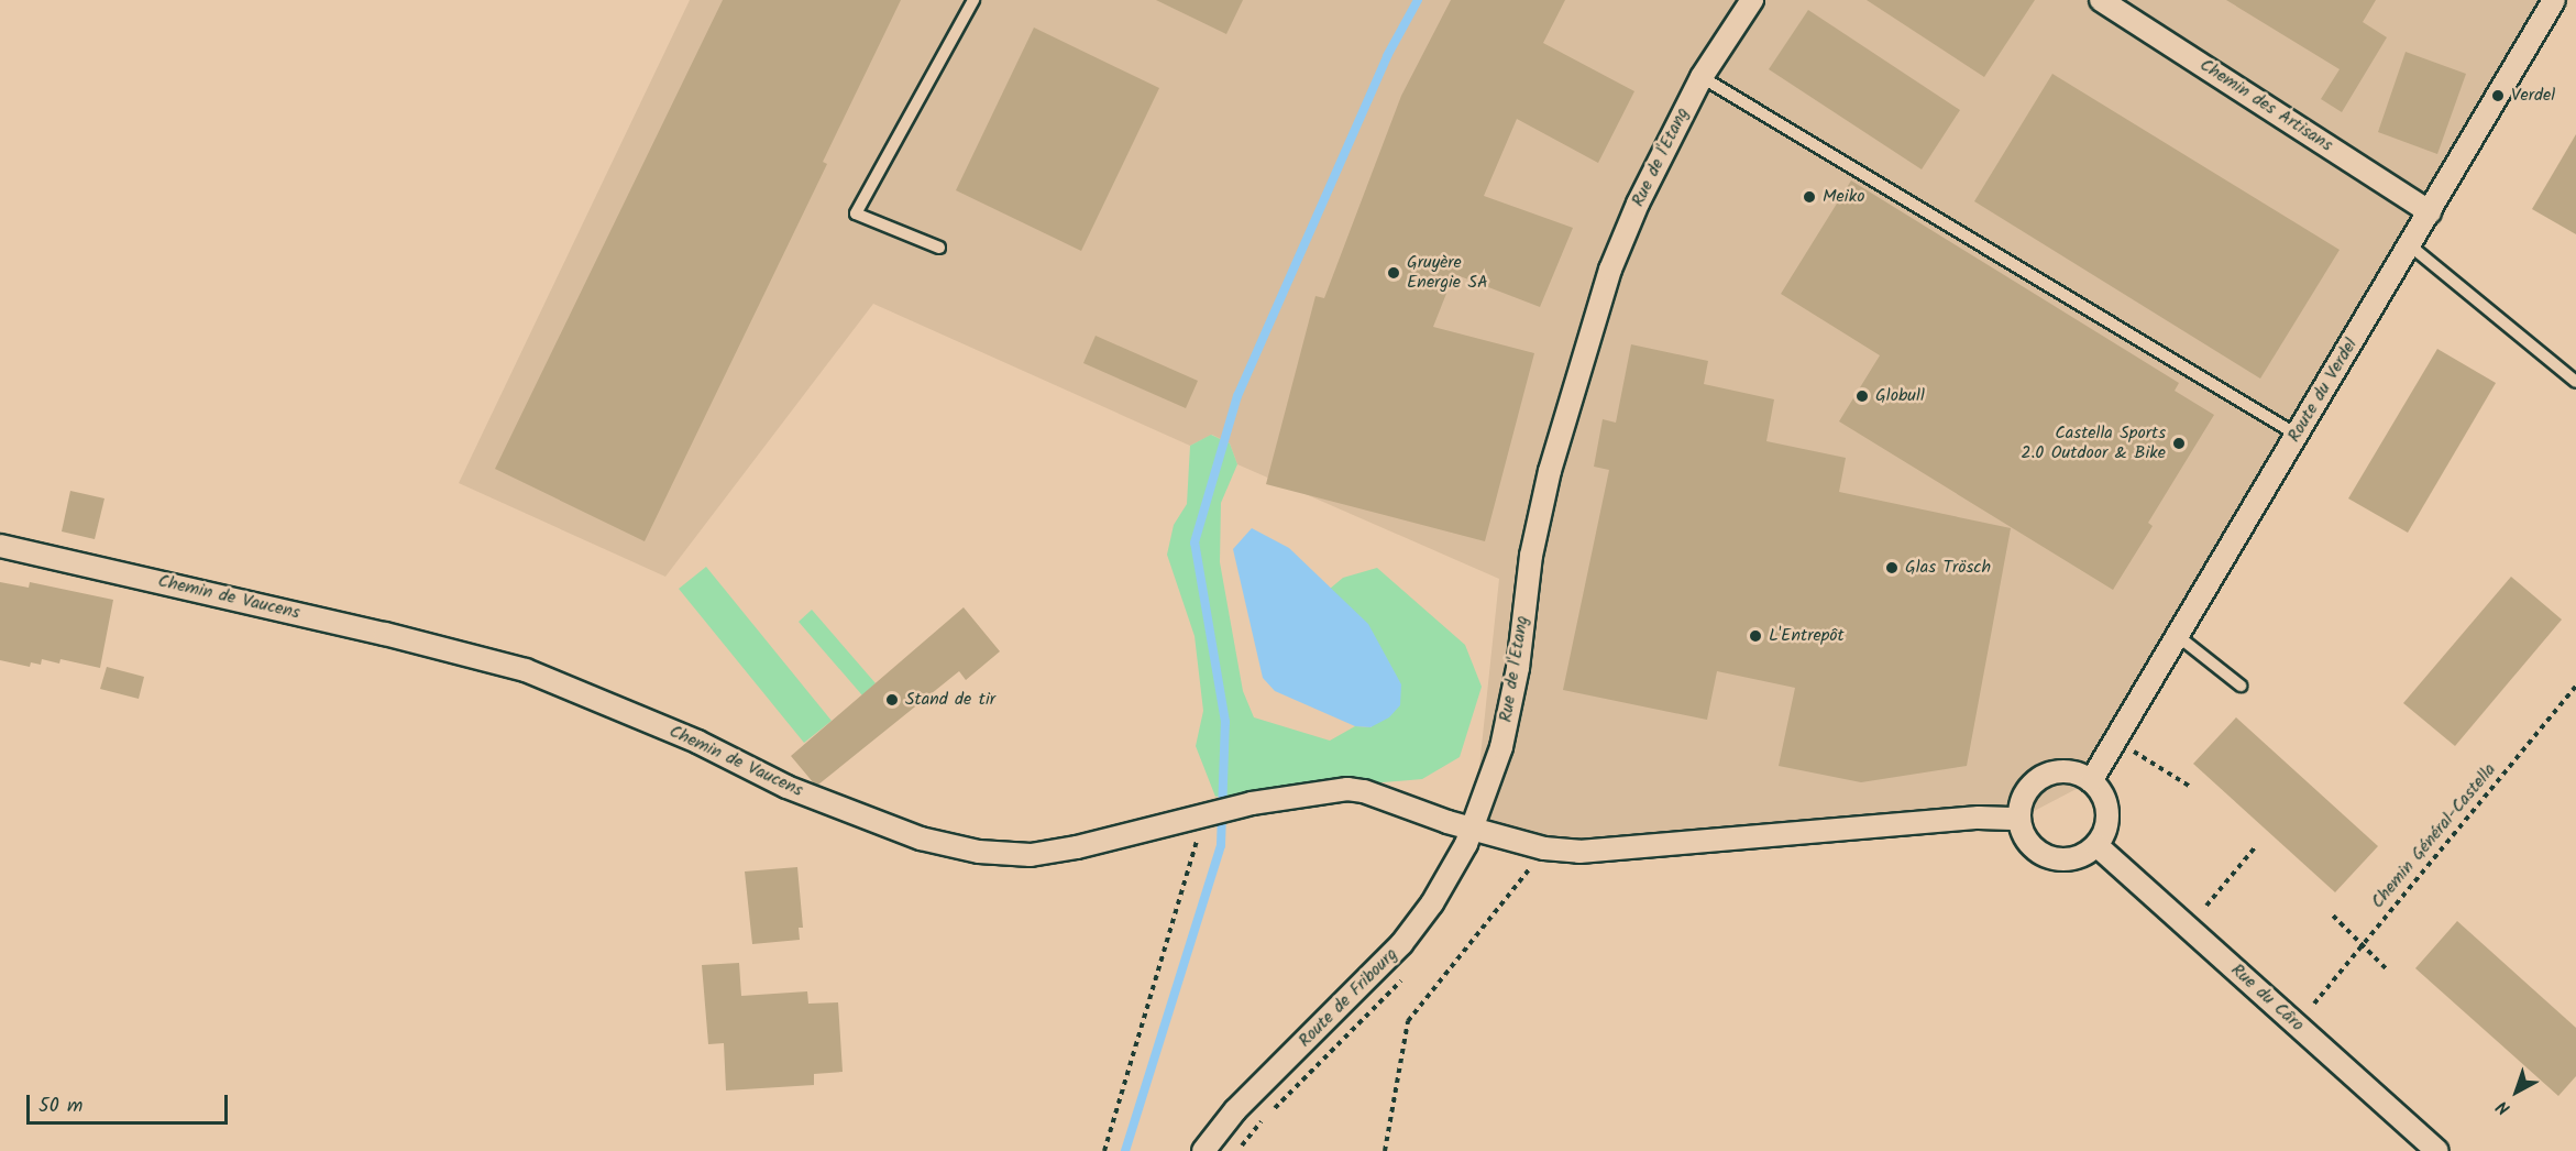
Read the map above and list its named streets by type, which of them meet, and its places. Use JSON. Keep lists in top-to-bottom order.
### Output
{
  "streets": {
    "street": [
      "Chemin des Artisans",
      "Rue de l'Etang",
      "Route du Verdel",
      "Chemin de Vaucens",
      "Route de Fribourg",
      "Rue du Câro"
    ],
    "path": ["Chemin Général-Castella"]
  },
  "crossings": [
    ["Chemin des Artisans", "Route du Verdel"],
    ["Rue de l'Etang", "Chemin de Vaucens"],
    ["Rue de l'Etang", "Route de Fribourg"],
    ["Route du Verdel", "Rue du Câro"],
    ["Chemin de Vaucens", "Route de Fribourg"]
  ],
  "places": [
    "Verdel",
    "Meiko",
    "Gruyère Energie SA",
    "Globull",
    "Castella Sports 2.0 Outdoor & Bike",
    "Glas Trösch",
    "L'Entrepôt",
    "Stand de tir"
  ],
  "scale_bar": "50 m",
  "north": "bottom left"
}
